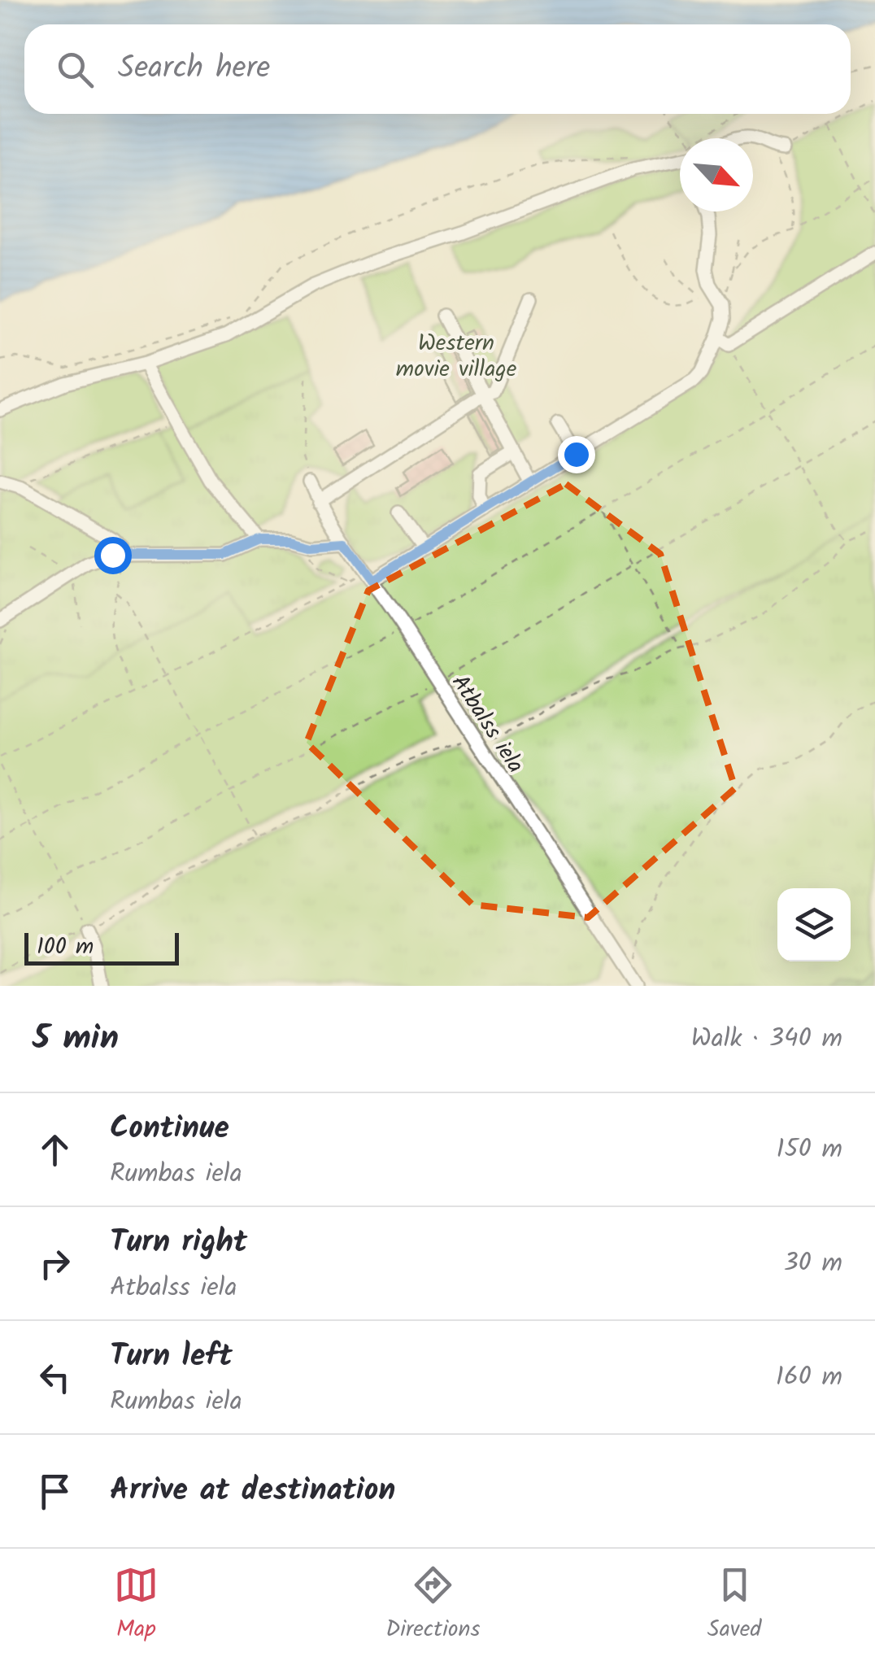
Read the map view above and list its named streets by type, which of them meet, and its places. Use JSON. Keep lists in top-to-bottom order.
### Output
{
  "streets": {
    "street": ["Atbalss iela"]
  },
  "parks": ["Western movie village"],
  "scale_bar": "100 m",
  "north": "bottom right",
  "page": {
    "search": "Search here",
    "scale": "100 m",
    "heading": ["5 min", "Walk · 340 m"],
    "list": [
      ["Continue", "Rumbas iela", "150 m"],
      ["Turn right", "Atbalss iela", "30 m"],
      ["Turn left", "Rumbas iela", "160 m"],
      "Arrive at destination"
    ],
    "nav": ["Map", "Directions", "Saved"]
  }
}
